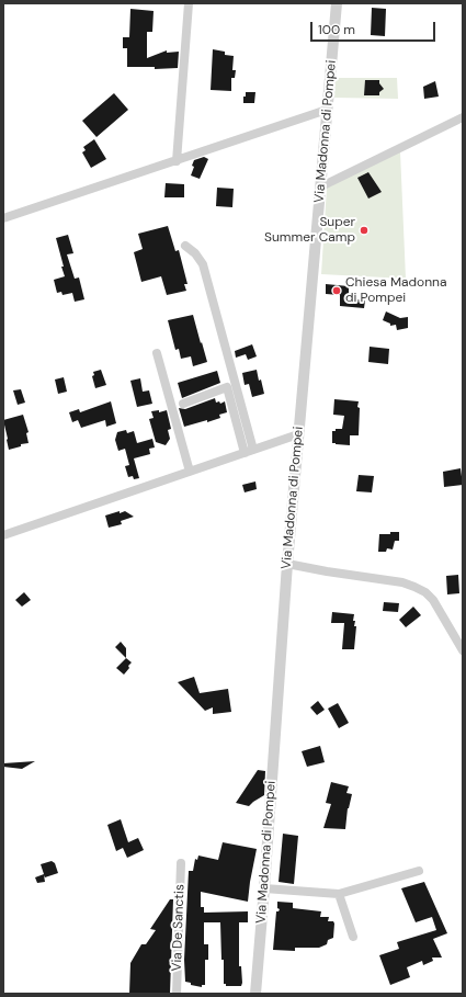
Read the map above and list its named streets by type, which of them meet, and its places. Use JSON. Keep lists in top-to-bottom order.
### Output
{
  "streets": {
    "street": ["Via Madonna di Pompei", "Via De Sanctis"]
  },
  "places": ["Super Summer Camp", "Chiesa Madonna di Pompei"],
  "scale_bar": "100 m"
}
